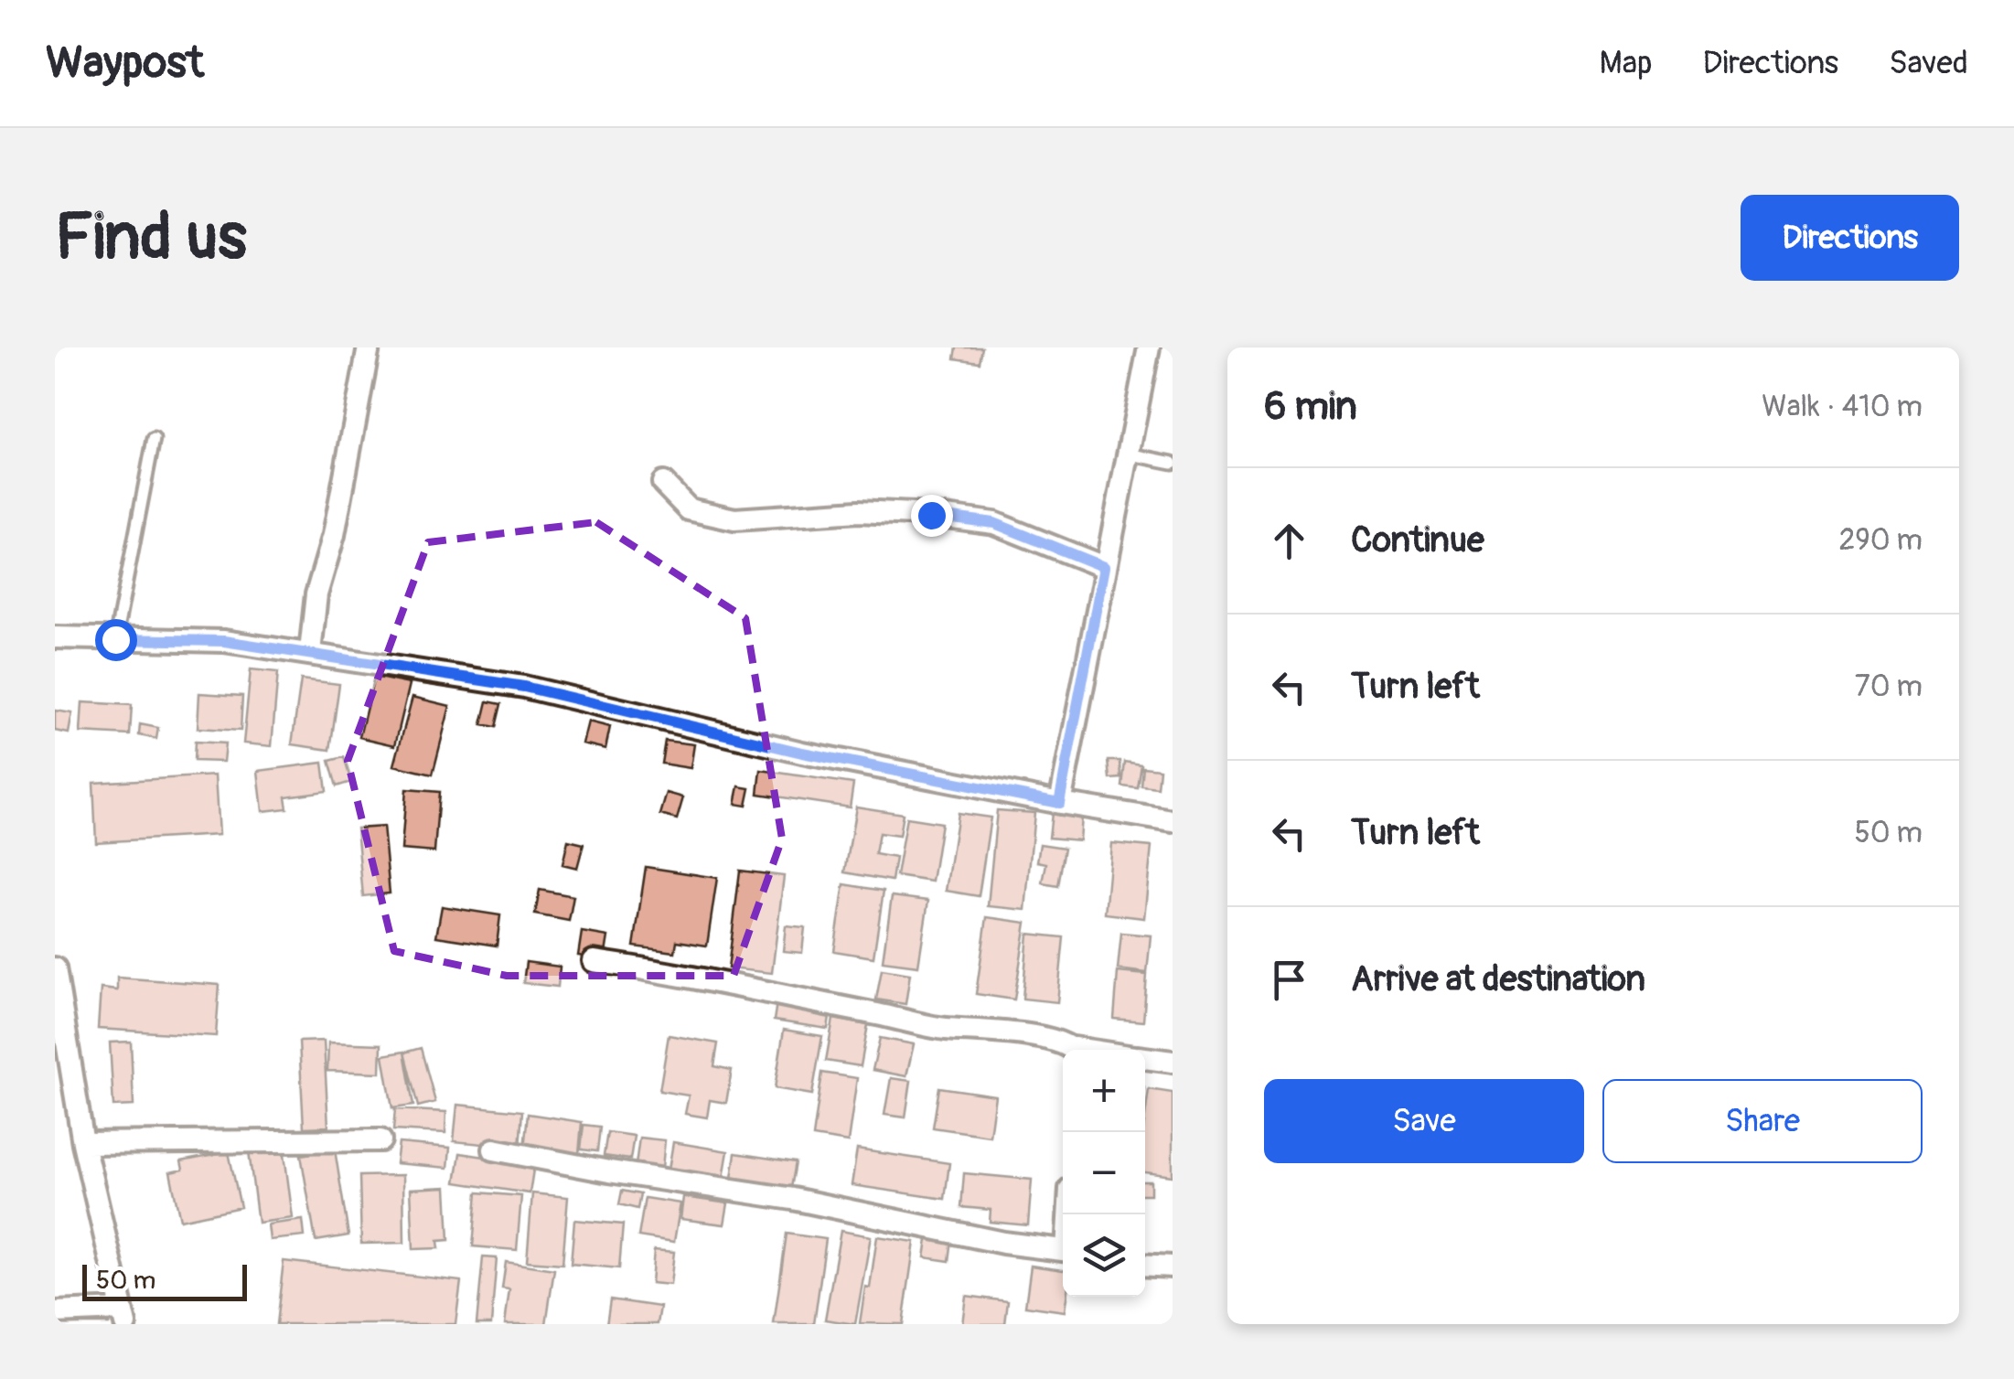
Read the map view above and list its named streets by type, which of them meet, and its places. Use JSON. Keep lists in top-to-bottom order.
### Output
{
  "scale_bar": "50 m",
  "page": {
    "header": "Waypost",
    "nav": ["Map", "Directions", "Saved"],
    "buttons": [
      "Directions",
      ["Save", "Share"]
    ],
    "title": "Find us",
    "heading": ["6 min", "Walk · 410 m"],
    "list": [
      ["Continue", "290 m"],
      ["Turn left", "70 m"],
      ["Turn left", "50 m"],
      "Arrive at destination"
    ],
    "map_buttons": ["+", "−"],
    "scale": "50 m"
  }
}
